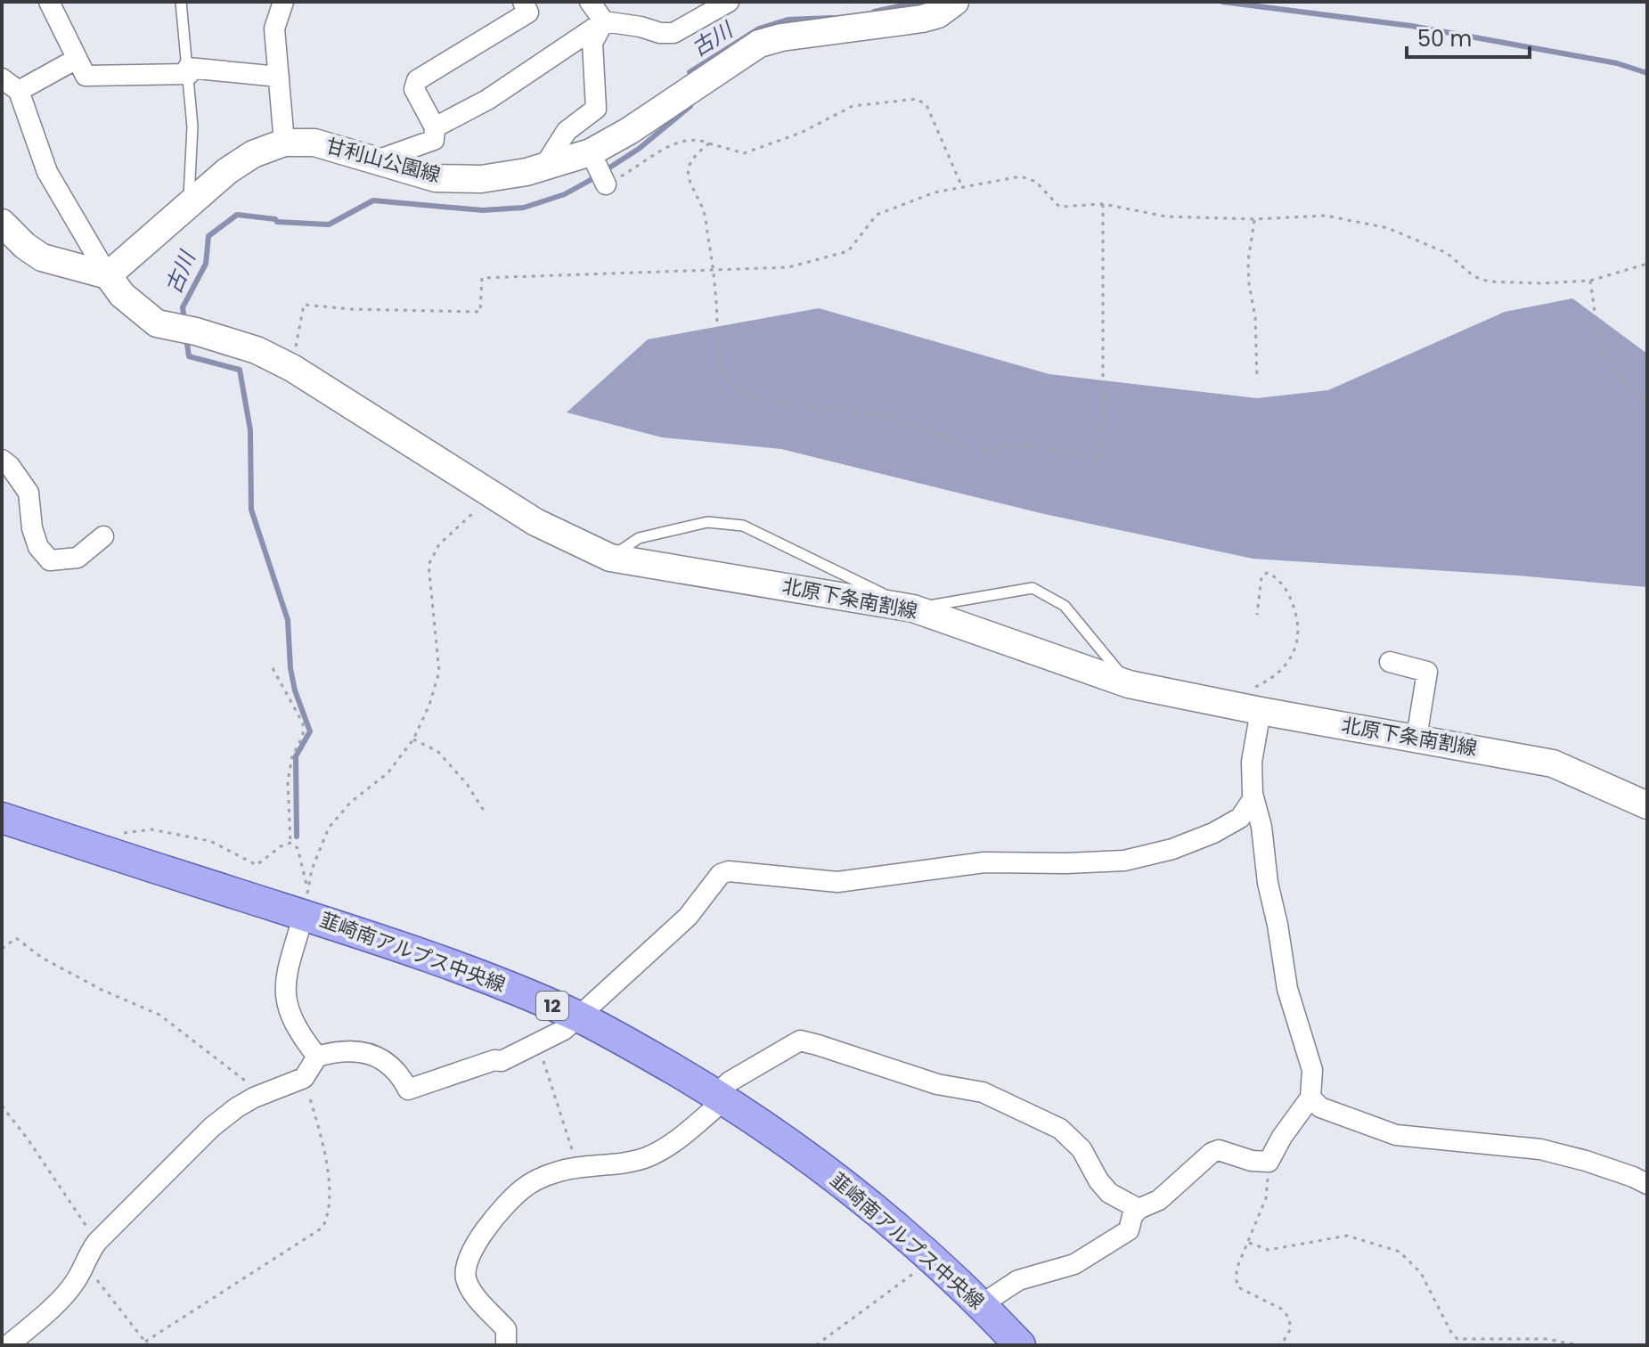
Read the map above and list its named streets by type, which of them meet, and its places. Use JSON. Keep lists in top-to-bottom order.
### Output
{
  "streets": {
    "main road": [
      "甘利山公園線",
      "北原下条南割線",
      "韮崎南アルプス中央線",
      "12"
    ]
  },
  "crossings": [
    ["甘利山公園線", "北原下条南割線"]
  ],
  "water": ["古川"],
  "scale_bar": "50 m"
}
